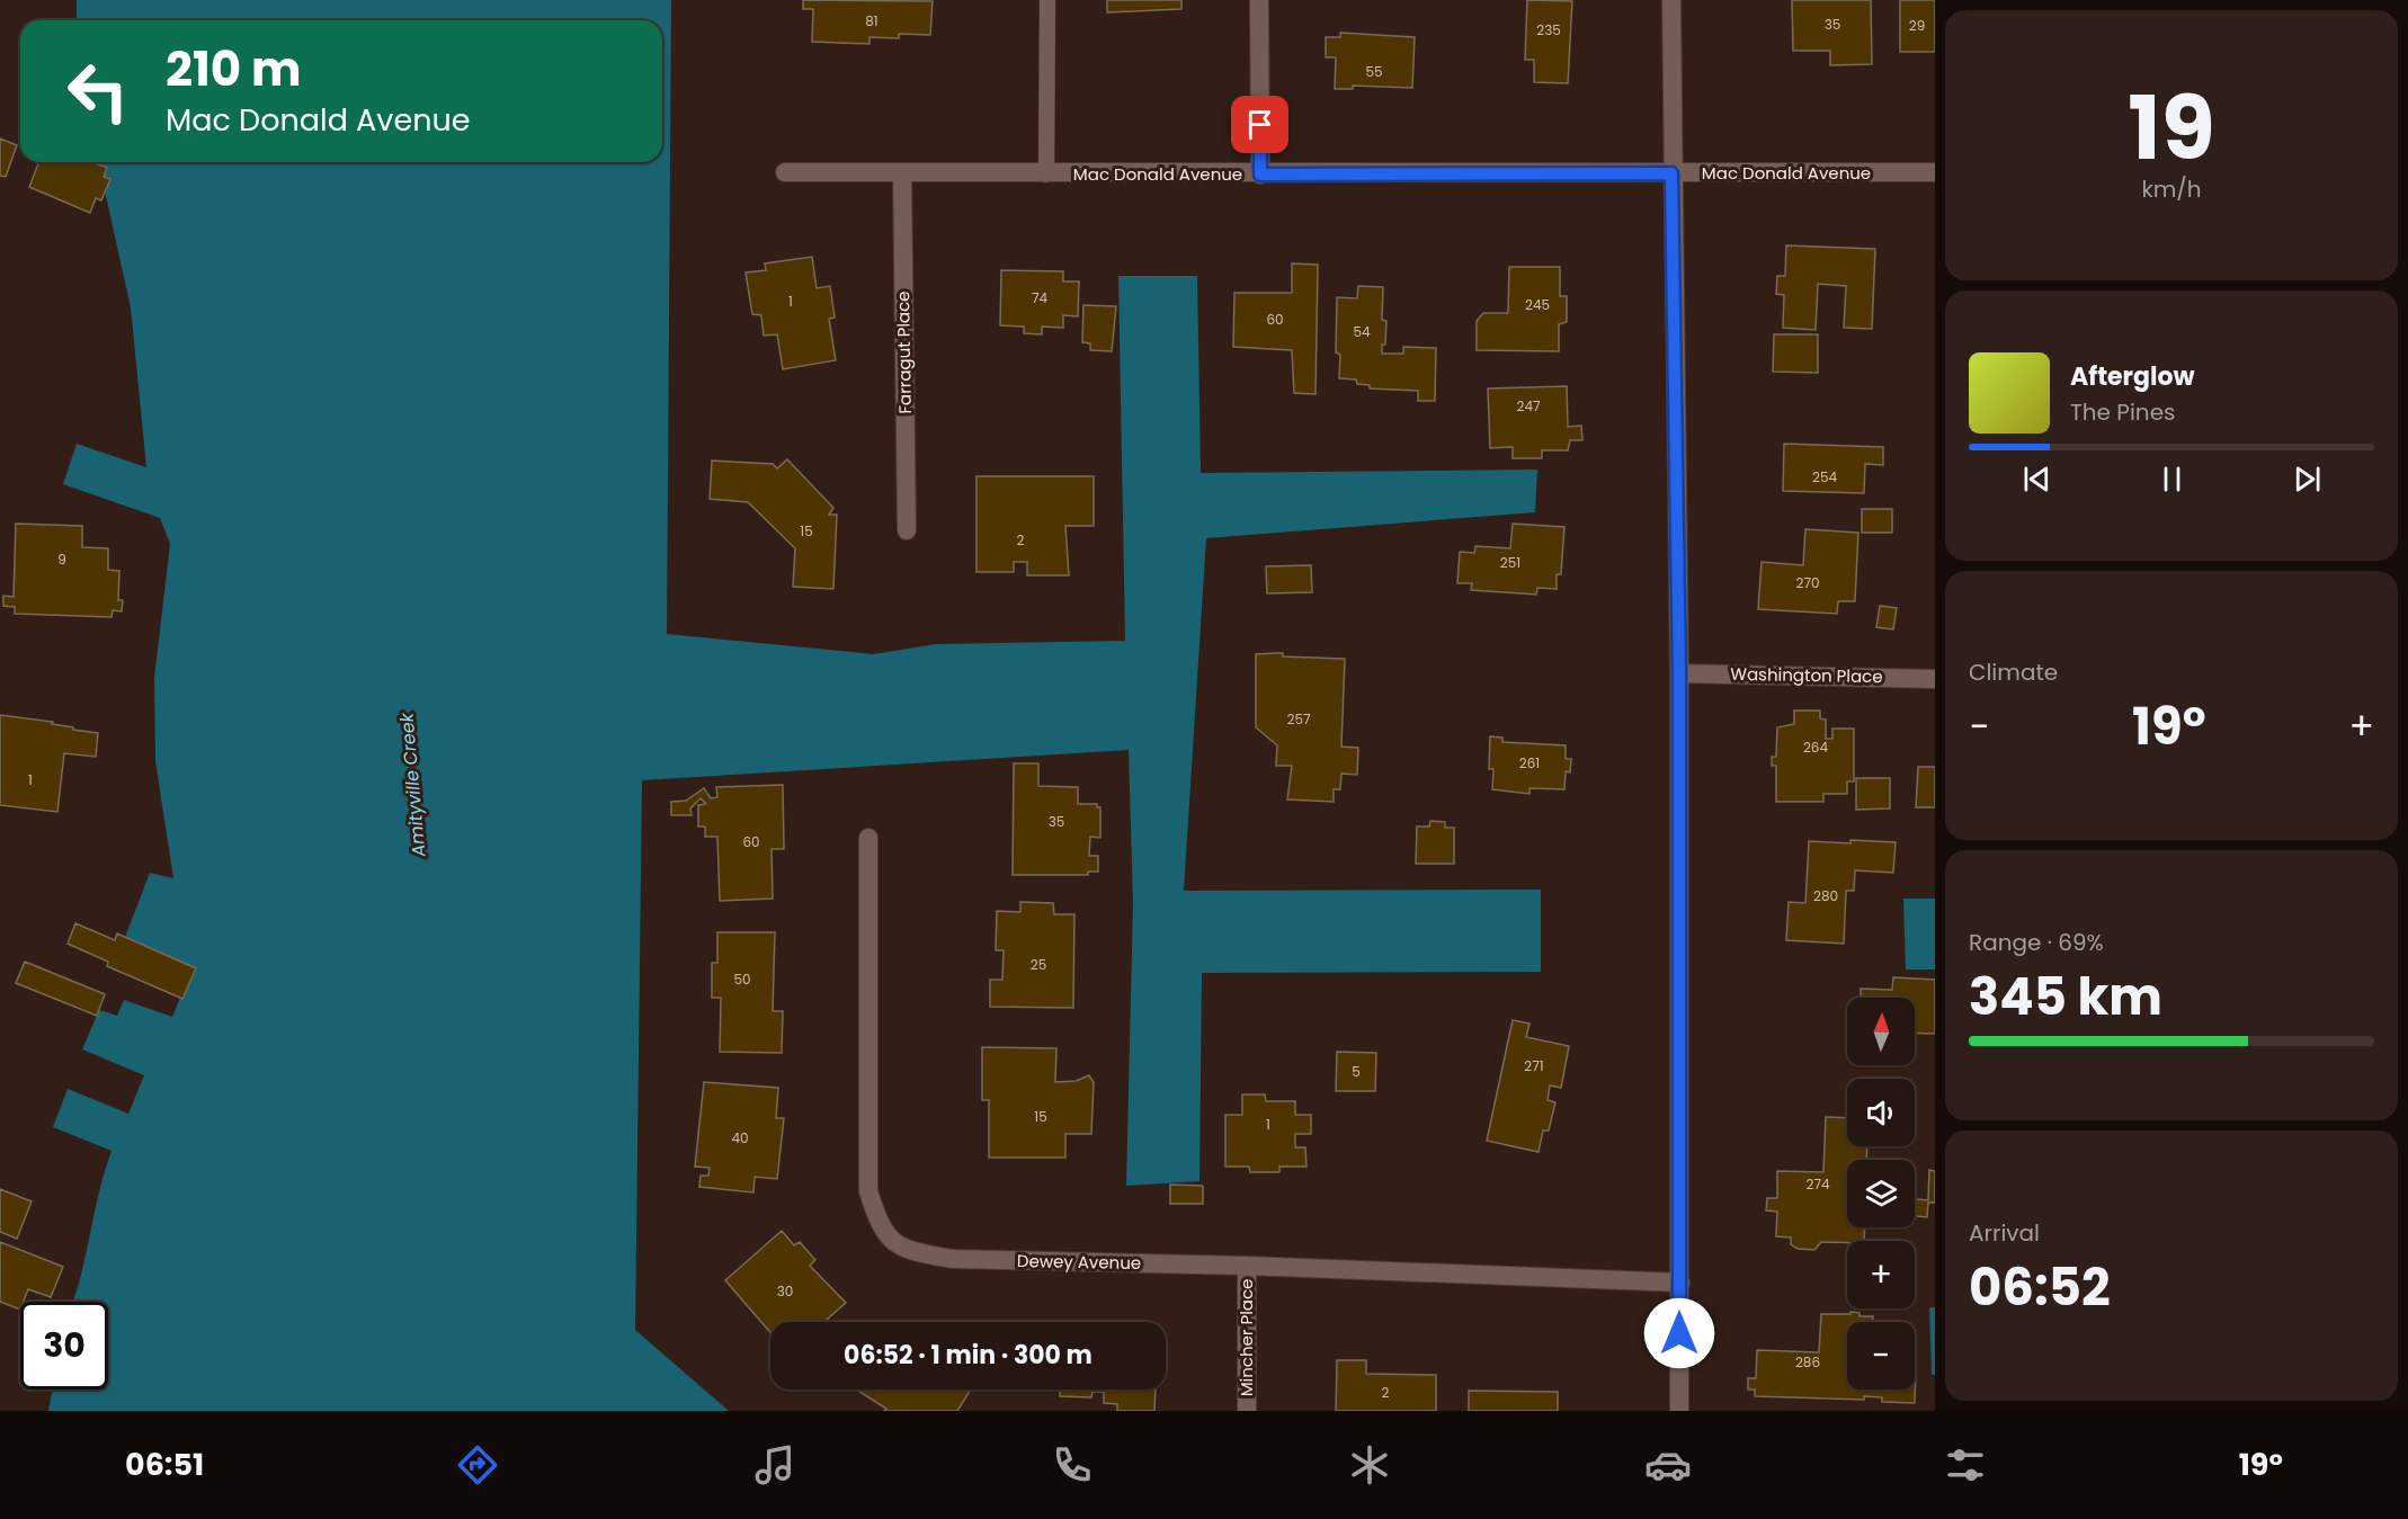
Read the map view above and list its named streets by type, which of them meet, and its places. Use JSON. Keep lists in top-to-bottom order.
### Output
{
  "streets": {
    "street": [
      "Mac Donald Avenue",
      "Farragut Place",
      "Washington Place",
      "Dewey Avenue",
      "Mincher Place"
    ]
  },
  "crossings": [
    ["Mac Donald Avenue", "Farragut Place"],
    ["Dewey Avenue", "Mincher Place"]
  ],
  "water": ["Amityville Creek"],
  "house_numbers": [
    "81",
    "35",
    "29",
    "235",
    "55",
    "74",
    "1",
    "245",
    "60",
    "54",
    "247",
    "254",
    "15",
    "2",
    "9",
    "251",
    "270",
    "257",
    "264",
    "261",
    "1",
    "35",
    "60",
    "280",
    "25",
    "50",
    "271",
    "5",
    "15",
    "1",
    "40",
    "274",
    "30",
    "286",
    "2"
  ],
  "north": "top",
  "page": {
    "tile": [
      ["19", "km/h"],
      "Climate",
      ["Range · 69%", "345 km"],
      ["Arrival", "06:52"]
    ],
    "turn": ["210 m", "Mac Donald Avenue"],
    "song": ["Afterglow", "The Pines"],
    "heat": ["−", "19°", "+"],
    "map_buttons": ["+", "−"],
    "limit": "30",
    "trip": "06:52 · 1 min · 300 m",
    "tabs": ["06:51", "19°"]
  }
}
